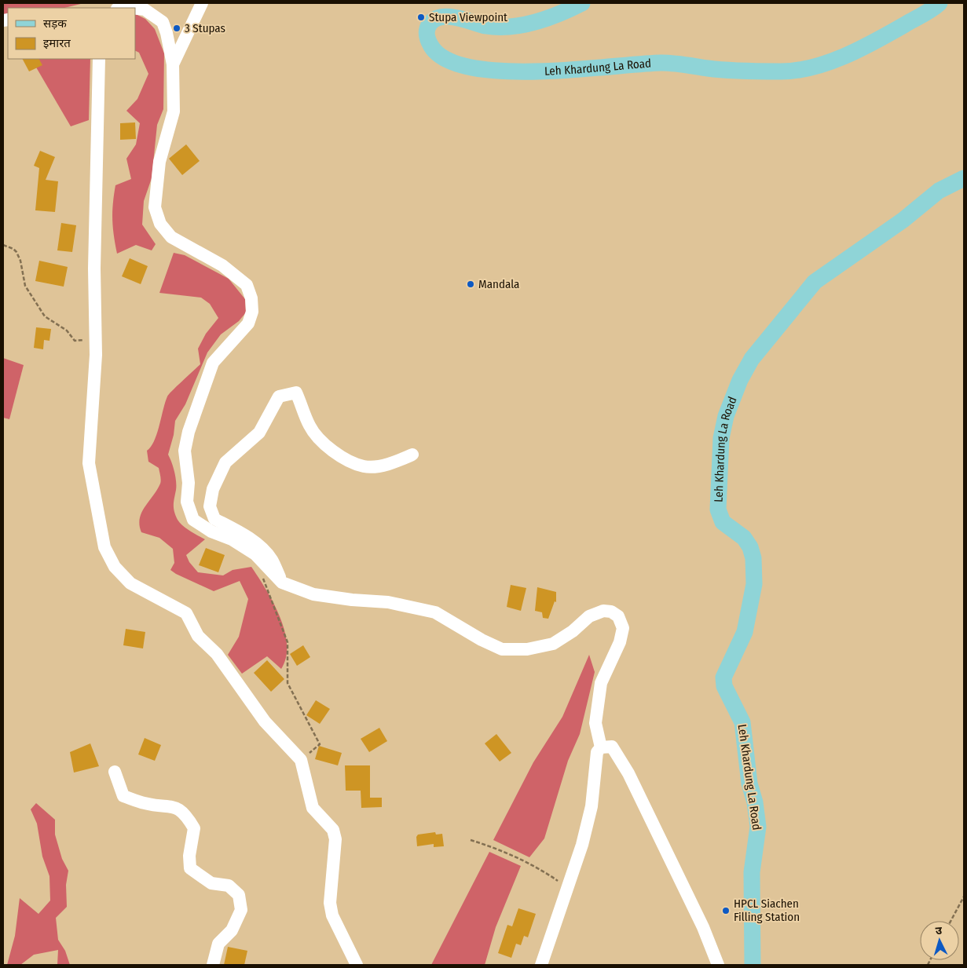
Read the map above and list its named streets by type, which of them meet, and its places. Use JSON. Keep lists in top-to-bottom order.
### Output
{
  "streets": {
    "main road": ["Leh Khardung La Road"]
  },
  "places": [
    "Stupa Viewpoint",
    "3 Stupas",
    "Mandala",
    "HPCL Siachen Filling Station"
  ],
  "legend": ["सड़क", "इमारत"],
  "north": "top"
}
